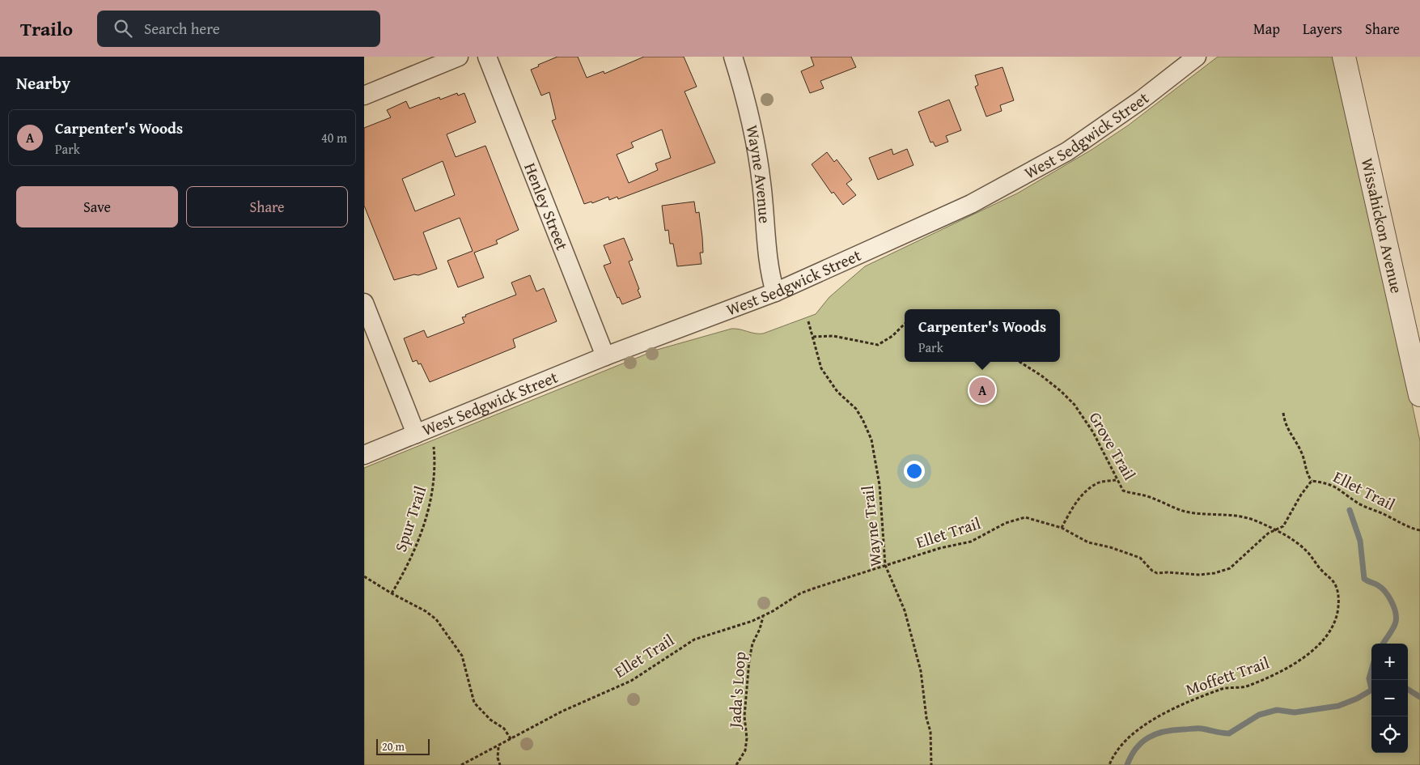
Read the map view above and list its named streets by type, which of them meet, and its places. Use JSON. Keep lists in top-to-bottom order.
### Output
{
  "streets": {
    "street": [
      "West Sedgwick Street",
      "Wayne Avenue",
      "Henley Street",
      "Wissahickon Avenue"
    ],
    "path": [
      "Grove Trail",
      "Ellet Trail",
      "Spur Trail",
      "Wayne Trail",
      "Moffett Trail",
      "Jada's Loop"
    ]
  },
  "crossings": [
    ["West Sedgwick Street", "Wayne Avenue"],
    ["West Sedgwick Street", "Henley Street"],
    ["Grove Trail", "Ellet Trail"],
    ["Grove Trail", "Moffett Trail"],
    ["Ellet Trail", "Wayne Trail"],
    ["Ellet Trail", "Moffett Trail"],
    ["Ellet Trail", "Jada's Loop"]
  ],
  "scale_bar": "20 m",
  "page": {
    "header": "Trailo",
    "search": "Search here",
    "nav": ["Map", "Layers", "Share"],
    "heading": "Nearby",
    "list": [
      {
        "mark": "A",
        "name": "Carpenter's Woods",
        "note": "Park",
        "value": "40 m"
      }
    ],
    "buttons": ["Save", "Share"],
    "popup": ["Carpenter's Woods", "Park"],
    "pins": "A",
    "map_buttons": ["+", "−"],
    "scale": "20 m"
  }
}
